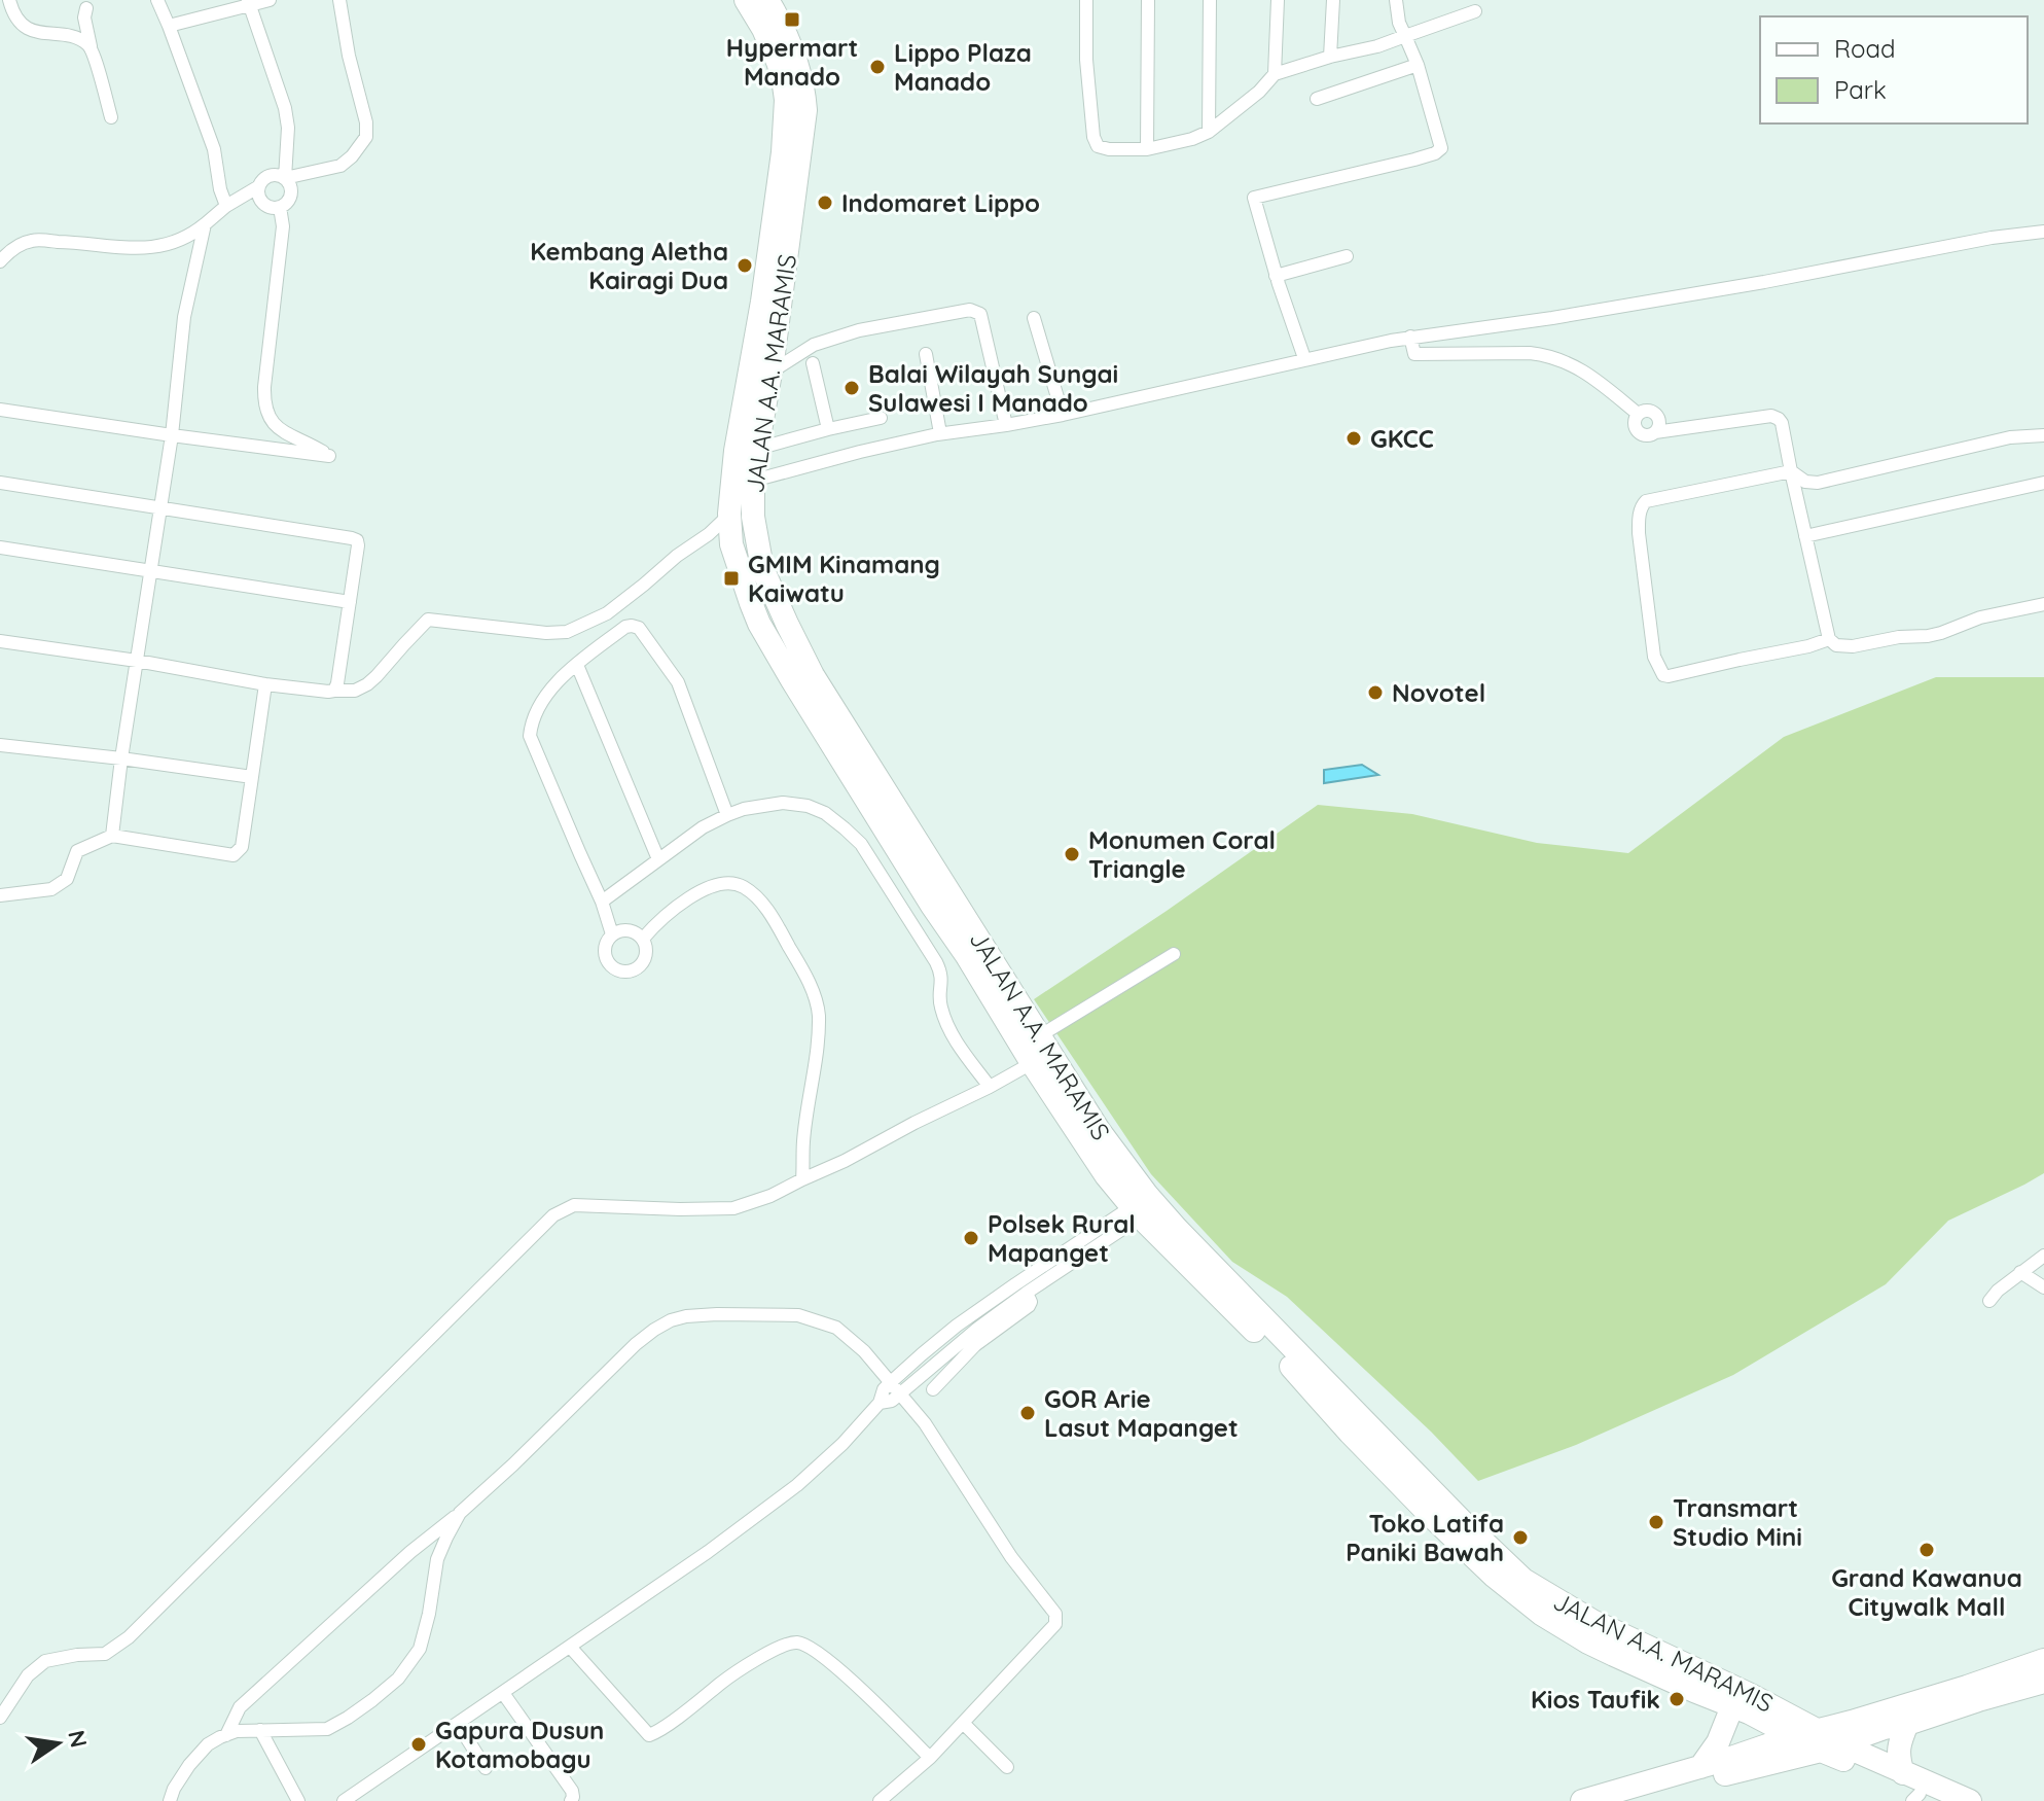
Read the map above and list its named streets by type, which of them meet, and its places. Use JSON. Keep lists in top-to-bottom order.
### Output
{
  "streets": {
    "highway": ["JALAN A.A. MARAMIS"]
  },
  "places": {
    "transit": ["Hypermart Manado", "GMIM Kinamang Kaiwatu"],
    "other": [
      "Lippo Plaza Manado",
      "Indomaret Lippo",
      "Kembang Aletha Kairagi Dua",
      "Balai Wilayah Sungai Sulawesi I Manado",
      "GKCC",
      "Novotel",
      "Monumen Coral Triangle",
      "Polsek Rural Mapanget",
      "GOR Arie Lasut Mapanget",
      "Transmart Studio Mini",
      "Toko Latifa Paniki Bawah",
      "Grand Kawanua Citywalk Mall",
      "Kios Taufik",
      "Gapura Dusun Kotamobagu"
    ]
  },
  "legend": ["Road", "Park"],
  "north": "right"
}
